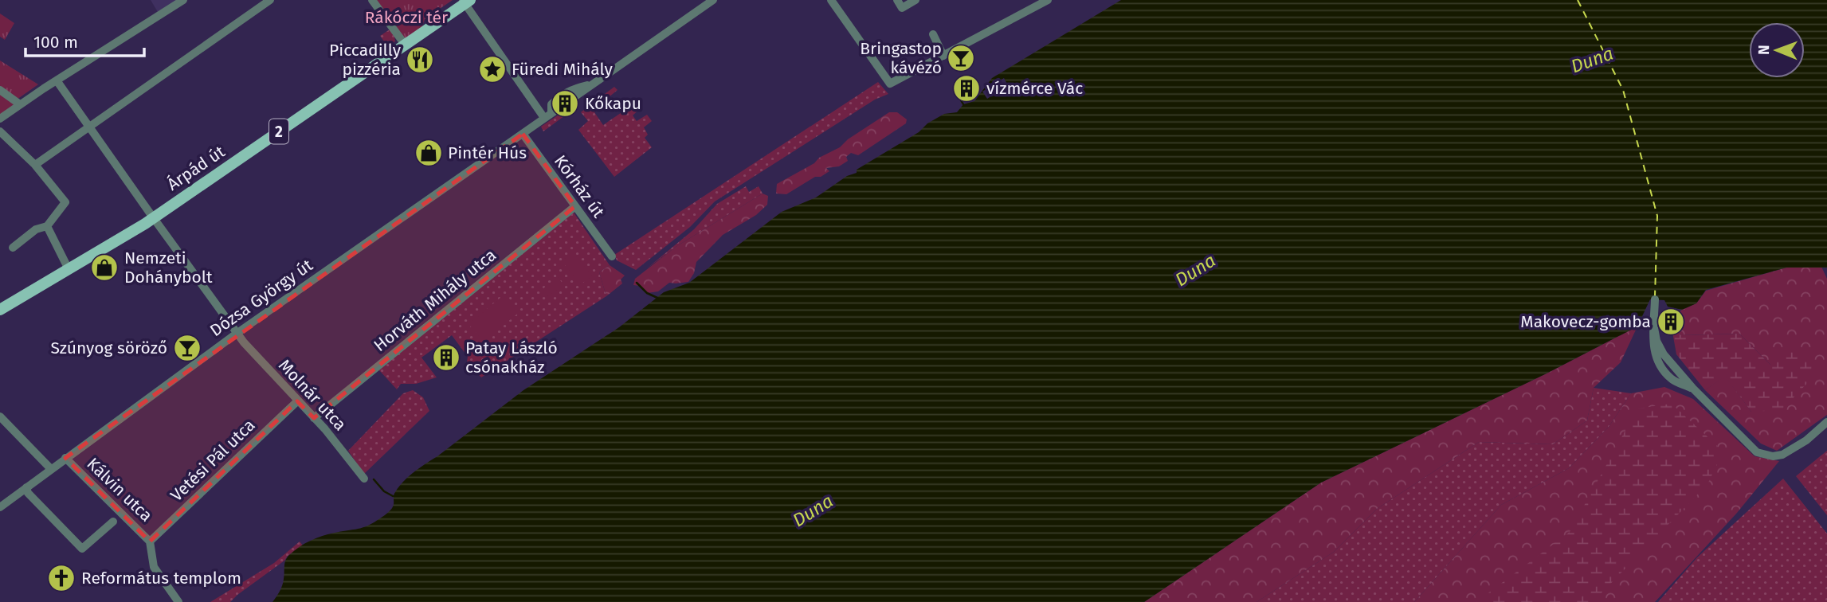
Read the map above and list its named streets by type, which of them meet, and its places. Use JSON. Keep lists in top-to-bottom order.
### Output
{
  "streets": {
    "main road": ["2", "Árpád út"],
    "street": [
      "Kórház út",
      "Dózsa György út",
      "Horváth Mihály utca",
      "Molnár utca",
      "Vetési Pál utca",
      "Kálvin utca"
    ]
  },
  "crossings": [
    ["2", "Árpád út"],
    ["Árpád út", "Molnár utca"],
    ["Kórház út", "Dózsa György út"],
    ["Kórház út", "Horváth Mihály utca"],
    ["Dózsa György út", "Molnár utca"],
    ["Dózsa György út", "Kálvin utca"],
    ["Horváth Mihály utca", "Molnár utca"],
    ["Molnár utca", "Vetési Pál utca"],
    ["Vetési Pál utca", "Kálvin utca"]
  ],
  "water": ["Duna"],
  "parks": ["Rákóczi tér"],
  "places": {
    "bar": ["Bringastop kávézó", "Szúnyog söröző"],
    "restaurant": ["Piccadilly pizzéria"],
    "place": ["Füredi Mihály"],
    "building": [
      "vízmérce Vác",
      "Kőkapu",
      "Makovecz-gomba",
      "Patay László csónakház"
    ],
    "shop": ["Pintér Hús", "Nemzeti Dohánybolt"],
    "church": ["Református templom"]
  },
  "scale_bar": "100 m",
  "north": "left"
}
